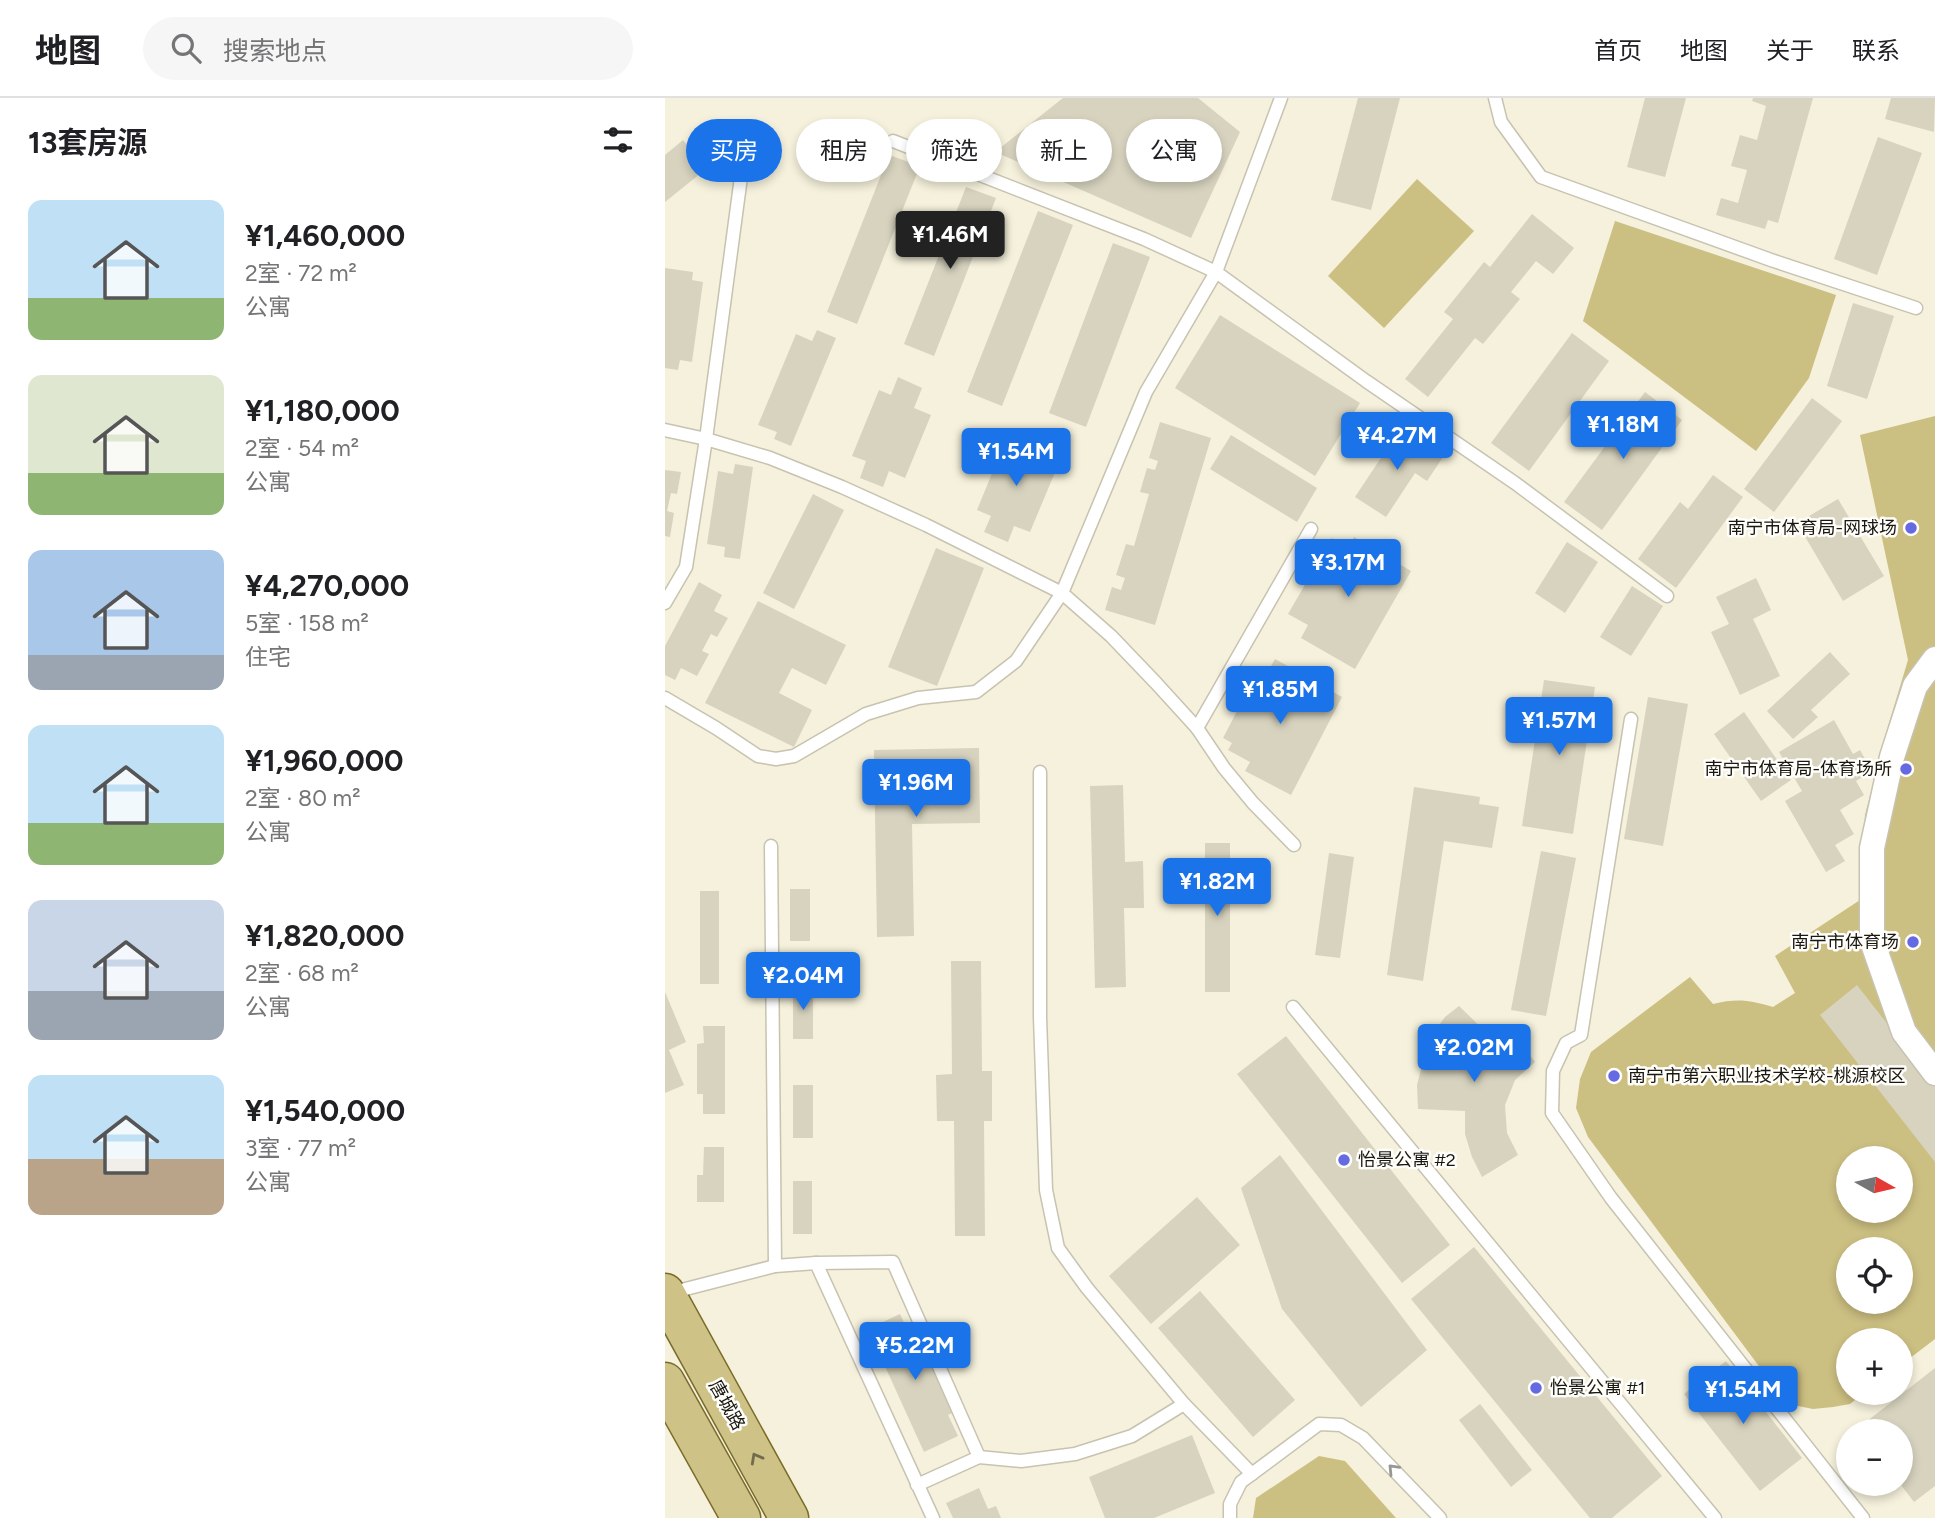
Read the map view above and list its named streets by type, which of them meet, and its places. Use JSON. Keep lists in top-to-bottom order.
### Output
{
  "streets": {
    "main road": ["唐城路"]
  },
  "places": [
    "南宁市体育局-网球场",
    "南宁市体育局-体育场所",
    "南宁市体育场",
    "南宁市第六职业技术学校-桃源校区",
    "怡景公寓 #2",
    "怡景公寓 #1"
  ],
  "north": "right",
  "page": {
    "header": "地图",
    "search": "搜索地点",
    "nav": [
      "首页",
      "地图",
      "关于",
      "联系"
    ],
    "heading": "13套房源",
    "chip": [
      "买房",
      "租房",
      "筛选",
      "新上",
      "公寓"
    ],
    "list": [
      {
        "name": "¥1,460,000",
        "note": "2室 · 72 m² · 公寓"
      },
      {
        "name": "¥1,180,000",
        "note": "2室 · 54 m² · 公寓"
      },
      {
        "name": "¥4,270,000",
        "note": "5室 · 158 m² · 住宅"
      },
      {
        "name": "¥1,960,000",
        "note": "2室 · 80 m² · 公寓"
      },
      {
        "name": "¥1,820,000",
        "note": "2室 · 68 m² · 公寓"
      },
      {
        "name": "¥1,540,000",
        "note": "3室 · 77 m² · 公寓"
      }
    ],
    "price": [
      "¥1.46M",
      "¥1.18M",
      "¥4.27M",
      "¥1.54M",
      "¥3.17M",
      "¥1.85M",
      "¥1.57M",
      "¥1.96M",
      "¥1.82M",
      "¥2.04M",
      "¥2.02M",
      "¥5.22M",
      "¥1.54M"
    ],
    "map_buttons": ["+", "−"]
  }
}
